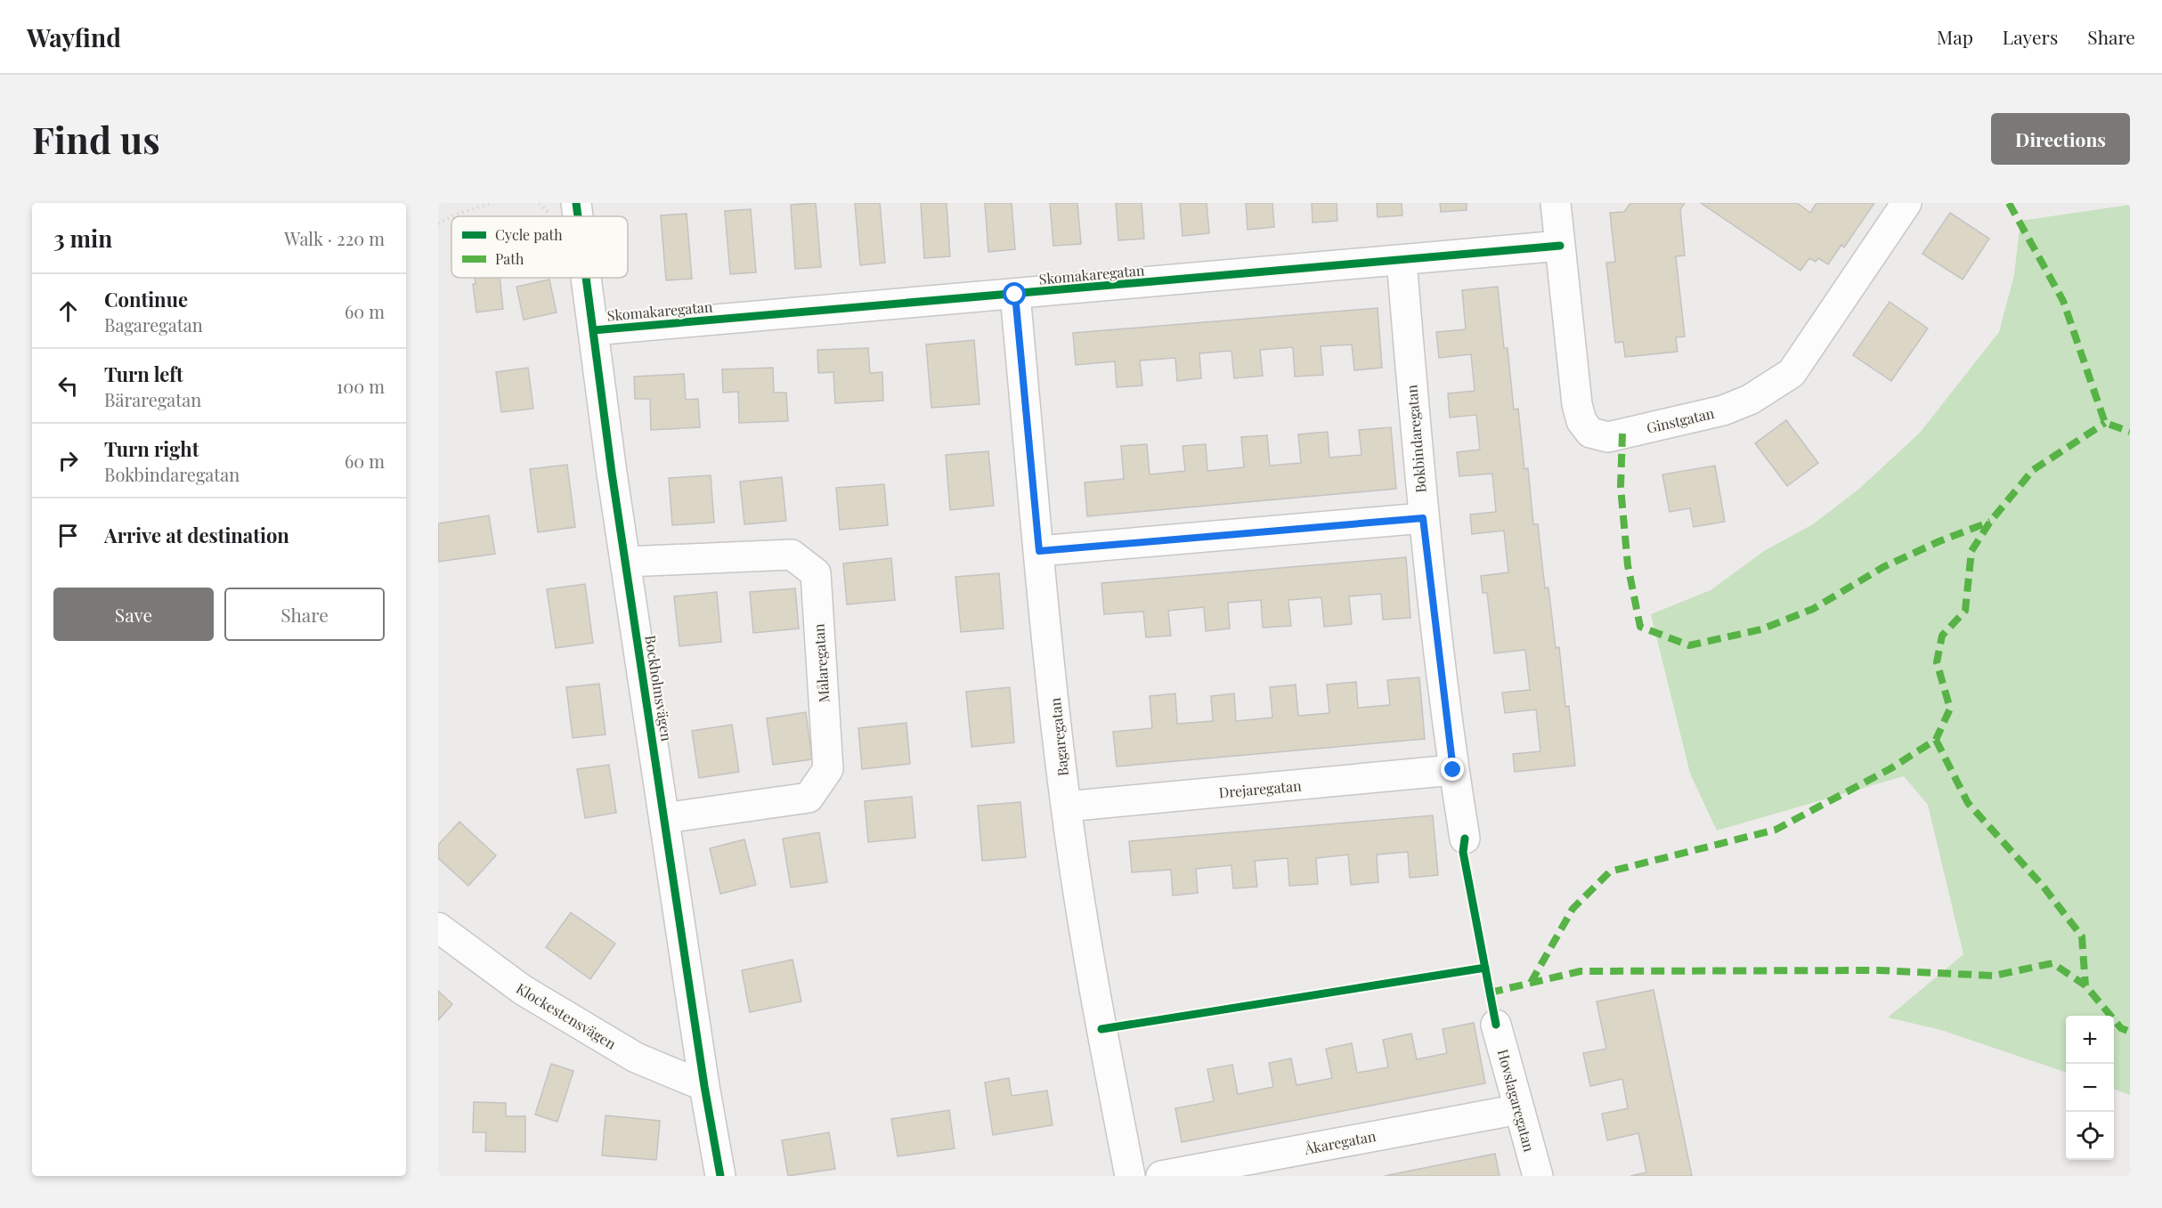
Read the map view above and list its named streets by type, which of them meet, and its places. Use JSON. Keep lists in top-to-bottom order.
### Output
{
  "streets": {
    "street": [
      "Skomakaregatan",
      "Ginstgatan",
      "Bokbindaregatan",
      "Målaregatan",
      "Bockholmsvägen",
      "Bagaregatan",
      "Drejaregatan",
      "Klockestensvägen",
      "Hovslagaregatan",
      "Åkaregatan"
    ]
  },
  "crossings": [
    ["Skomakaregatan", "Ginstgatan"],
    ["Skomakaregatan", "Bokbindaregatan"],
    ["Skomakaregatan", "Bockholmsvägen"],
    ["Skomakaregatan", "Bagaregatan"],
    ["Bokbindaregatan", "Drejaregatan"],
    ["Målaregatan", "Bockholmsvägen"],
    ["Bockholmsvägen", "Klockestensvägen"],
    ["Bagaregatan", "Drejaregatan"],
    ["Hovslagaregatan", "Åkaregatan"]
  ],
  "legend": ["Cycle path", "Path"],
  "page": {
    "header": "Wayfind",
    "nav": ["Map", "Layers", "Share"],
    "buttons": [
      "Directions",
      ["Save", "Share"]
    ],
    "title": "Find us",
    "heading": ["3 min", "Walk · 220 m"],
    "list": [
      ["Continue", "Bagaregatan", "60 m"],
      ["Turn left", "Bäraregatan", "100 m"],
      ["Turn right", "Bokbindaregatan", "60 m"],
      "Arrive at destination"
    ],
    "map_buttons": ["+", "−"]
  }
}
